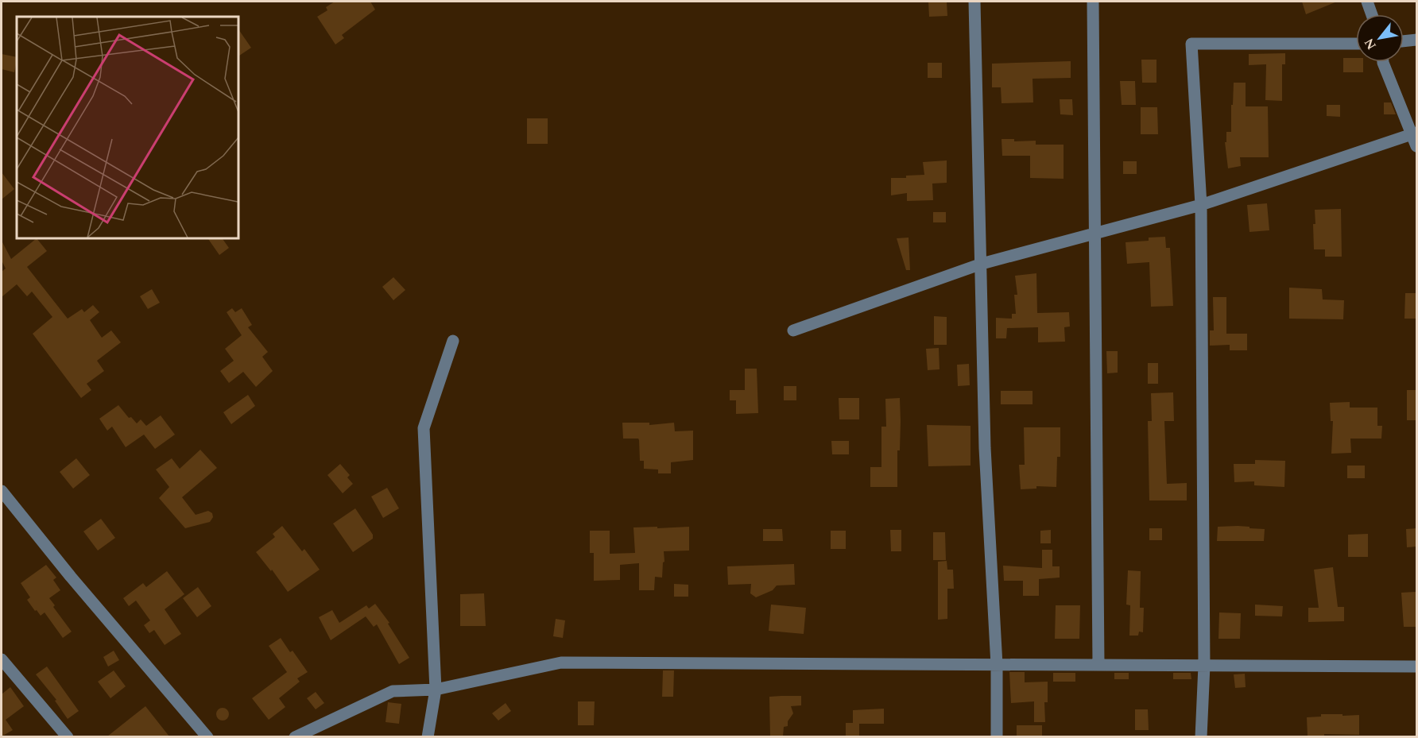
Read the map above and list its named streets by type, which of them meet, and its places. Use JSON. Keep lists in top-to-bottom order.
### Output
{
  "north": "bottom left"
}
